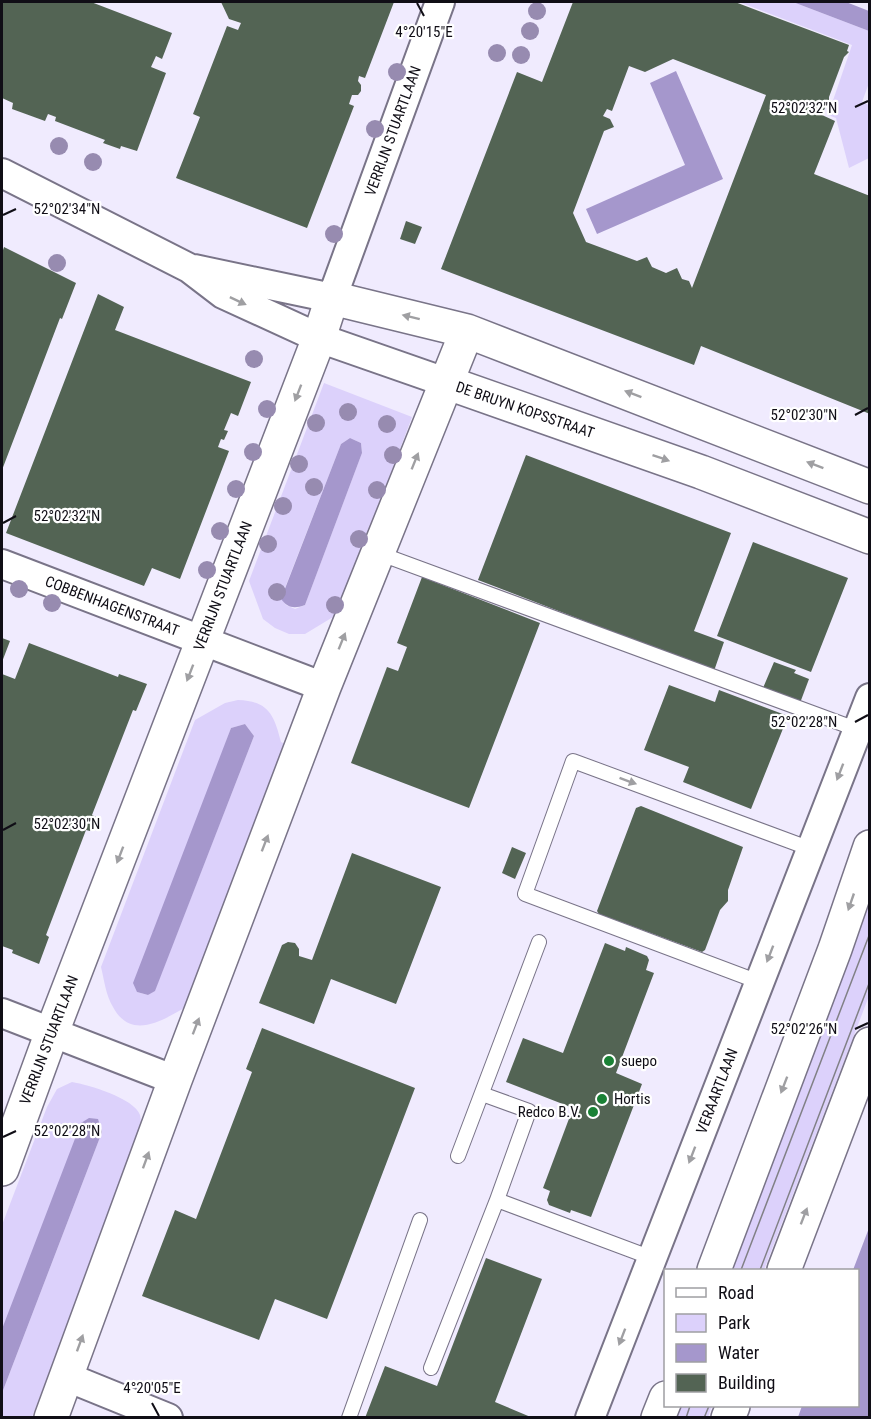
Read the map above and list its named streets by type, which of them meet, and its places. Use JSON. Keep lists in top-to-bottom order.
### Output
{
  "streets": {
    "street": [
      "VERRIJN STUARTLAAN",
      "DE BRUYN KOPSSTRAAT",
      "COBBENHAGENSTRAAT",
      "VERAARTLAAN"
    ]
  },
  "crossings": [
    ["VERRIJN STUARTLAAN", "DE BRUYN KOPSSTRAAT"],
    ["VERRIJN STUARTLAAN", "COBBENHAGENSTRAAT"]
  ],
  "places": ["suepo", "Hortis", "Redco B.V."],
  "legend": [
    "Road",
    "Park",
    "Water",
    "Building"
  ],
  "coordinates": [
    "4°20'15\"E",
    "52°02'32\"N",
    "52°02'34\"N",
    "52°02'30\"N",
    "52°02'28\"N",
    "52°02'26\"N",
    "4°20'05\"E"
  ]
}
